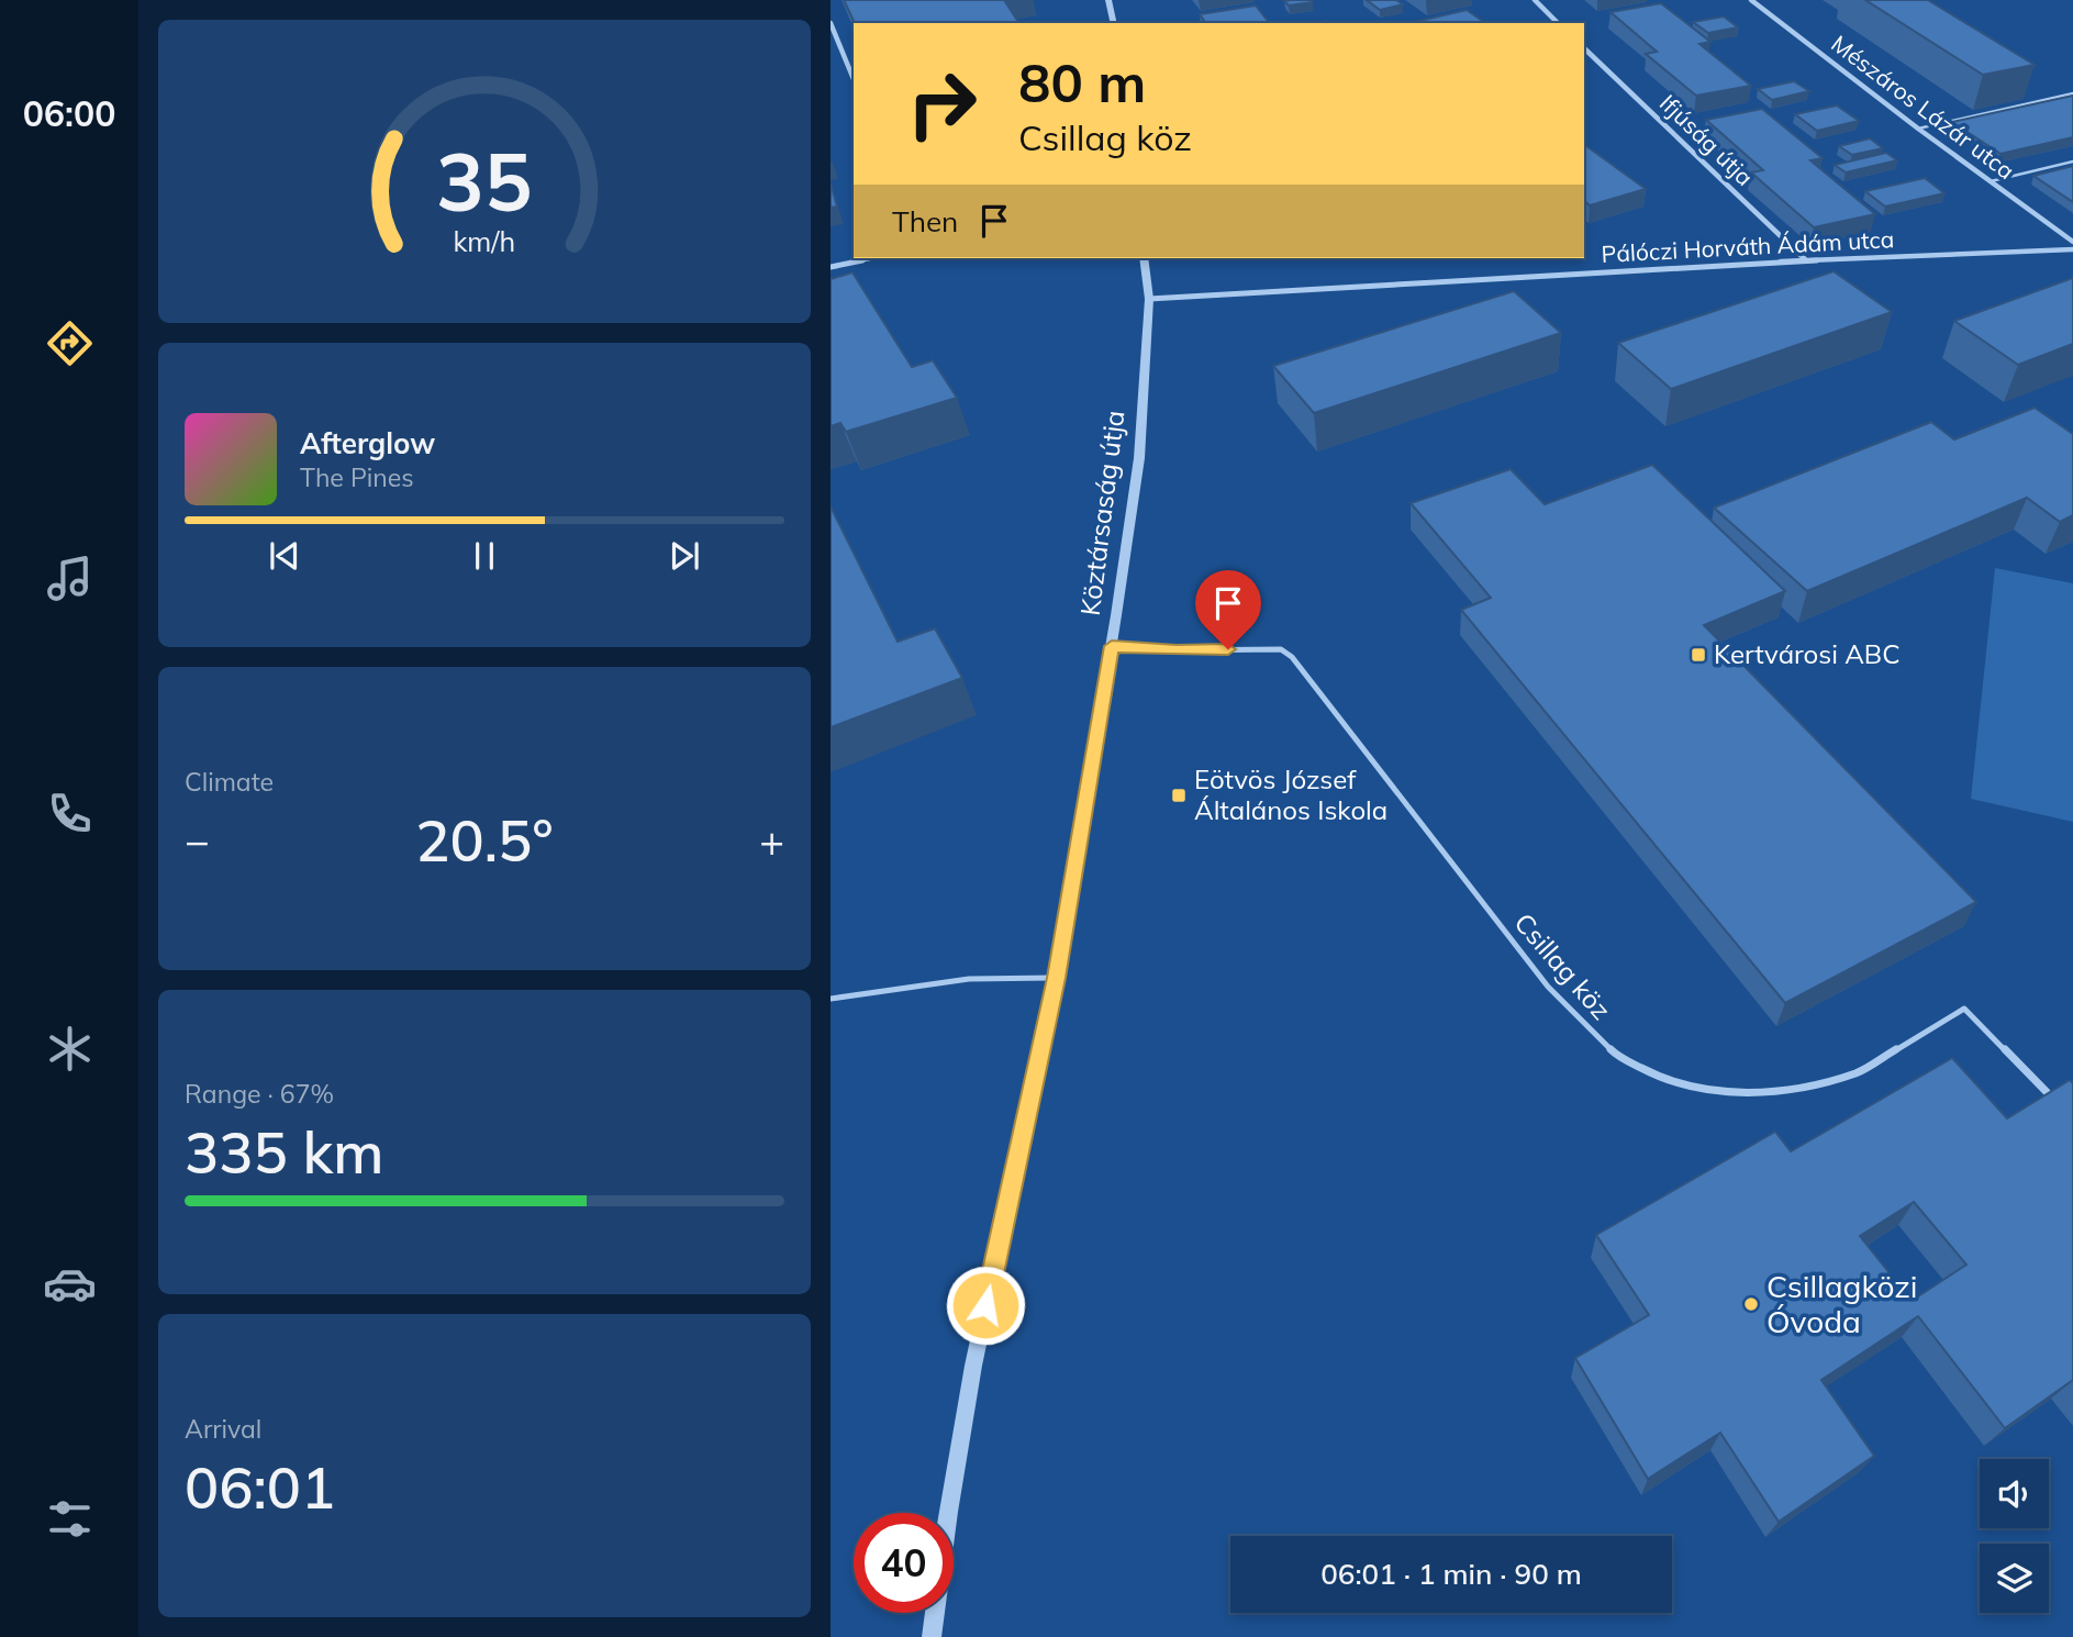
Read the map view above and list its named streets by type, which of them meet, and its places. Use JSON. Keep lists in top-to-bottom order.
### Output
{
  "streets": {
    "street": [
      "Mészáros Lázár utca",
      "Ifjúság útja",
      "Pálóczi Horváth Ádám utca",
      "Köztársaság útja"
    ],
    "lane": ["Csillag köz"]
  },
  "crossings": [
    ["Ifjúság útja", "Pálóczi Horváth Ádám utca"],
    ["Pálóczi Horváth Ádám utca", "Köztársaság útja"],
    ["Köztársaság útja", "Csillag köz"]
  ],
  "places": {
    "transit": ["Kertvárosi ABC", "Eötvös József Általános Iskola"],
    "other": ["Csillagközi Óvoda"]
  },
  "page": {
    "tabs": "06:00",
    "turn": ["80 m", "Csillag köz"],
    "then": "Then",
    "song": ["Afterglow", "The Pines"],
    "tile": [
      "Climate",
      ["Range · 67%", "335 km"],
      ["Arrival", "06:01"]
    ],
    "heat": ["−", "20.5°", "+"],
    "limit": "40",
    "trip": "06:01 · 1 min · 90 m",
    "gauge": ["35", "km/h"]
  }
}
